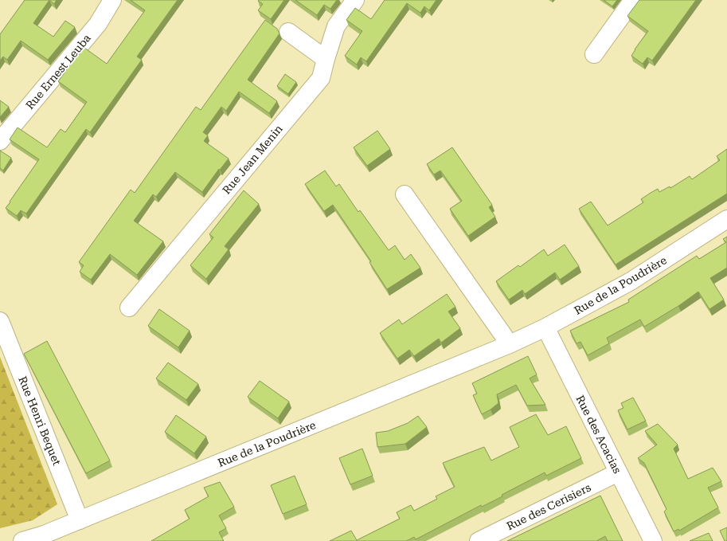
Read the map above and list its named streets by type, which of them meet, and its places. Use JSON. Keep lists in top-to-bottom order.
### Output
{
  "streets": {
    "street": [
      "Rue Ernest Leuba",
      "Rue Jean Menin",
      "Rue de la Poudrière",
      "Rue Henri Bequet",
      "Rue des Acacias",
      "Rue des Cerisiers"
    ]
  },
  "crossings": [
    ["Rue de la Poudrière", "Rue Henri Bequet"],
    ["Rue de la Poudrière", "Rue des Acacias"],
    ["Rue des Acacias", "Rue des Cerisiers"]
  ]
}
